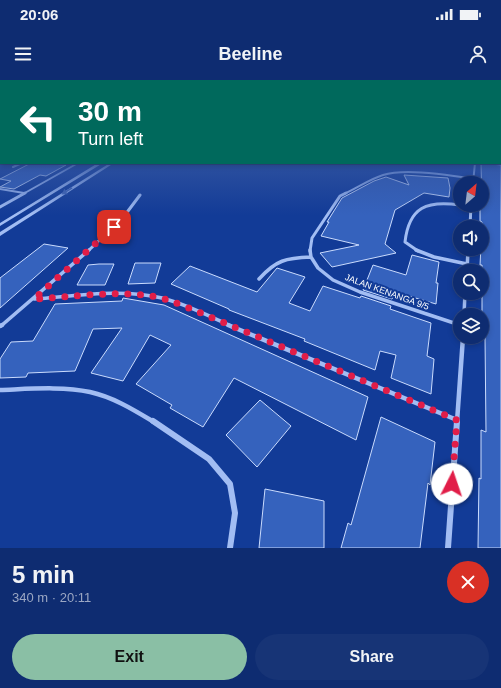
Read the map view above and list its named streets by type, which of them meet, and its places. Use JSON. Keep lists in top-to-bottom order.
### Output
{
  "streets": {
    "street": ["JALAN KENANGA 9/5"]
  },
  "north": "top right",
  "page": {
    "status": "20:06",
    "header": "Beeline",
    "turn": ["30 m", "Turn left"],
    "heading": ["5 min", "340 m · 20:11"],
    "buttons": ["Exit", "Share"]
  }
}
